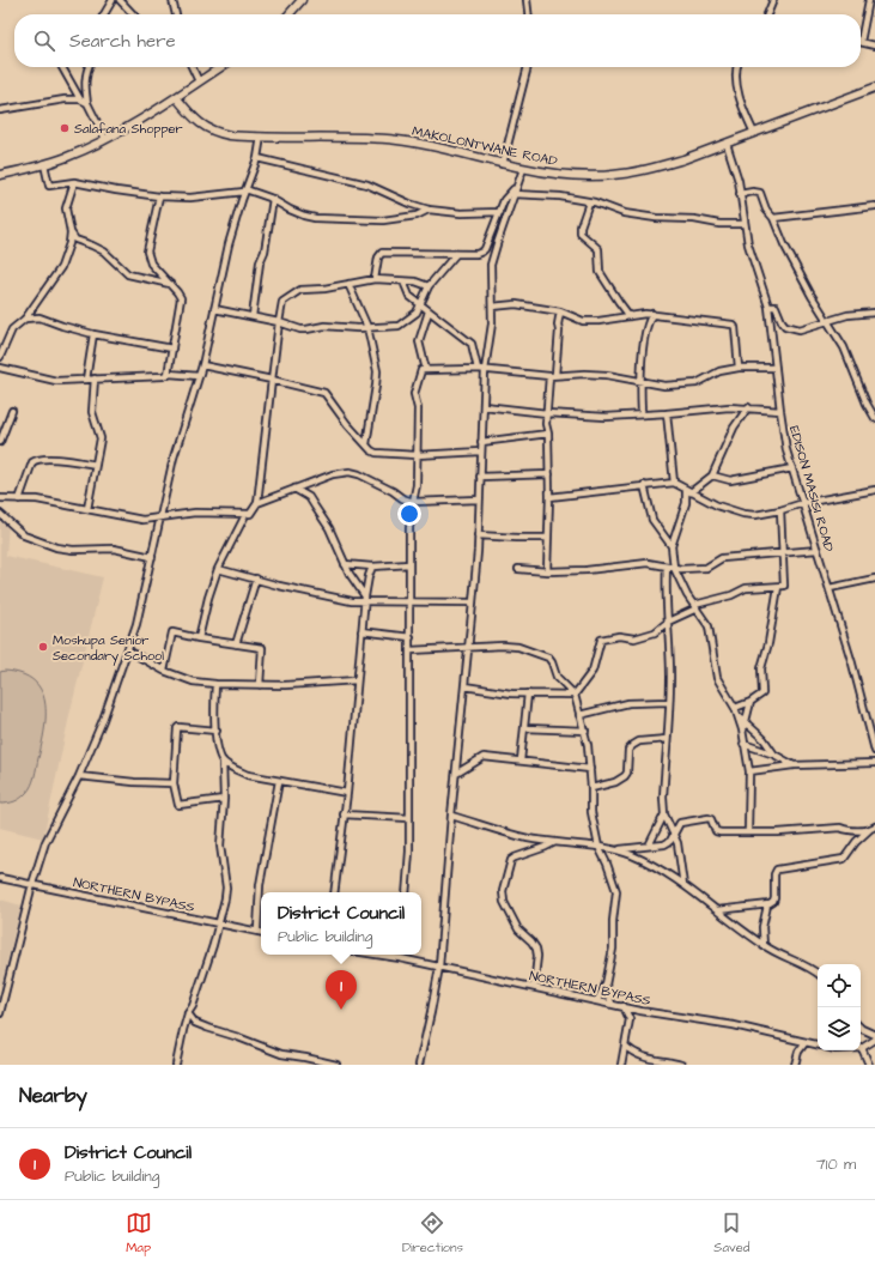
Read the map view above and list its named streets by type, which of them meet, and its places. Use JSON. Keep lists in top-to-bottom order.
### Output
{
  "streets": {
    "main road": ["MAKOLONTWANE ROAD"],
    "street": ["EDISON MASISI ROAD", "NORTHERN BYPASS"]
  },
  "crossings": [
    ["MAKOLONTWANE ROAD", "EDISON MASISI ROAD"]
  ],
  "places": ["Salafana Shopper", "Moshupa Senior Secondary School"],
  "page": {
    "search": "Search here",
    "popup": ["District Council", "Public building"],
    "pins": "1",
    "heading": "Nearby",
    "list": [
      {
        "mark": "1",
        "name": "District Council",
        "note": "Public building",
        "value": "710 m"
      }
    ],
    "nav": ["Map", "Directions", "Saved"]
  }
}
